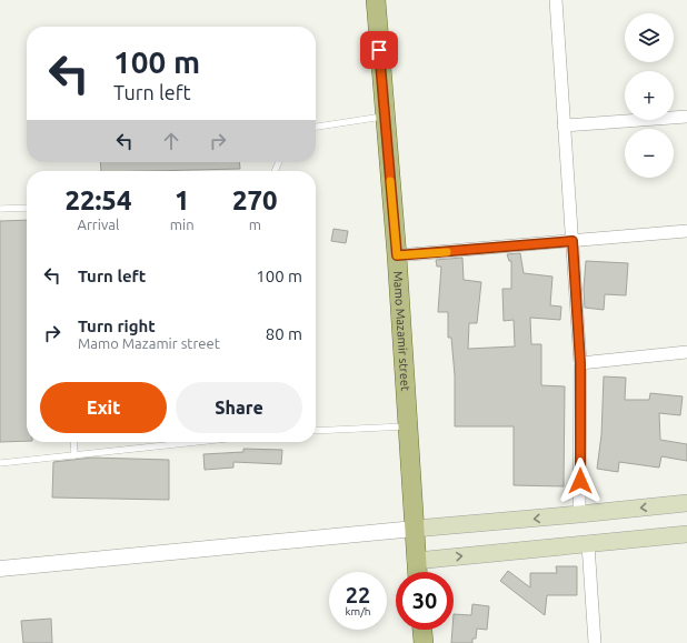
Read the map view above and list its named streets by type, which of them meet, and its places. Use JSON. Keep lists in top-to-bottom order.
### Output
{
  "streets": {
    "main road": ["Mamo Mazamir street"]
  },
  "page": {
    "map_buttons": ["+", "−"],
    "turn": ["100 m", "Turn left"],
    "eta": [
      "22:54",
      "Arrival",
      "1",
      "min",
      "270",
      "m"
    ],
    "list": [
      {
        "name": "Turn left",
        "value": "100 m"
      },
      {
        "name": "Turn right",
        "note": "Mamo Mazamir street",
        "value": "80 m"
      }
    ],
    "buttons": ["Exit", "Share"],
    "speed": "22 km/h",
    "limit": "30"
  }
}
